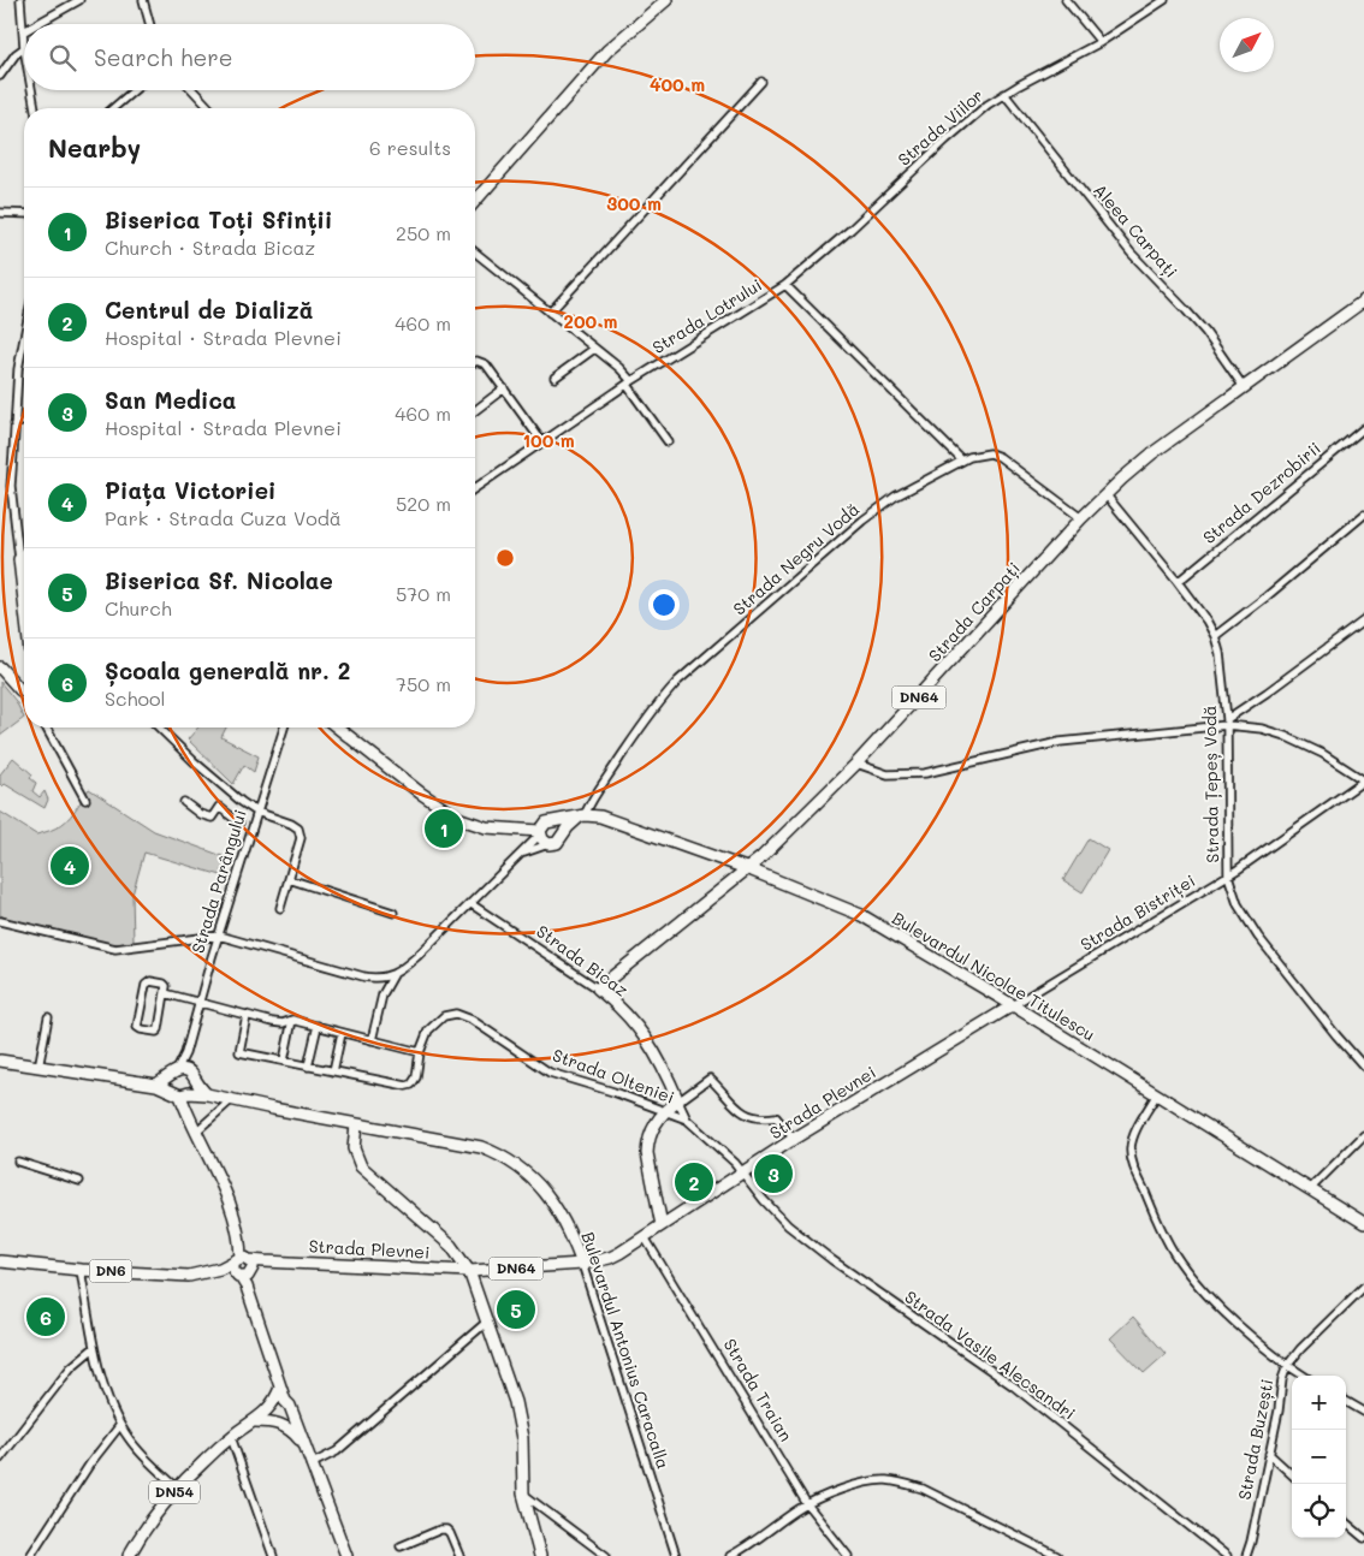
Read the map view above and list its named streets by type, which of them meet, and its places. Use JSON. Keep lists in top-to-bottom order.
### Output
{
  "streets": {
    "main road": [
      "Strada Carpați",
      "DN64",
      "Strada Bicaz",
      "Bulevardul Nicolae Titulescu",
      "Strada Plevnei",
      "DN6",
      "Bulevardul Antonius Caracalla",
      "DN54"
    ],
    "street": [
      "Strada Viilor",
      "Aleea Carpați",
      "Strada Lotrului",
      "Strada Dezrobirii",
      "Strada Negru Vodă",
      "Strada Țepeș Vodă",
      "Strada Parângului",
      "Strada Bistriței",
      "Strada Olteniei",
      "Strada Vasile Alecsandri",
      "Strada Traian",
      "Strada Buzești"
    ]
  },
  "crossings": [
    ["Strada Viilor", "Aleea Carpați"],
    ["Strada Viilor", "Strada Lotrului"],
    ["Aleea Carpați", "Strada Carpați"],
    ["Strada Lotrului", "Strada Negru Vodă"],
    ["Strada Dezrobirii", "Strada Țepeș Vodă"],
    ["Strada Negru Vodă", "Strada Carpați"],
    ["Strada Negru Vodă", "Bulevardul Nicolae Titulescu"],
    ["Strada Carpați", "Strada Țepeș Vodă"],
    ["Strada Carpați", "Strada Bicaz"],
    ["Strada Carpați", "Bulevardul Nicolae Titulescu"],
    ["Strada Țepeș Vodă", "Strada Bistriței"],
    ["Strada Parângului", "Bulevardul Antonius Caracalla"],
    ["Strada Bistriței", "Bulevardul Nicolae Titulescu"],
    ["Strada Bistriței", "Strada Plevnei"],
    ["Strada Bicaz", "Strada Olteniei"],
    ["Strada Bicaz", "Strada Plevnei"],
    ["Strada Bicaz", "Strada Vasile Alecsandri"],
    ["Bulevardul Nicolae Titulescu", "Strada Plevnei"],
    ["Strada Plevnei", "DN6"],
    ["Strada Plevnei", "Bulevardul Antonius Caracalla"],
    ["Strada Plevnei", "Strada Vasile Alecsandri"],
    ["Strada Plevnei", "Strada Traian"]
  ],
  "north": "top right",
  "page": {
    "search": "Search here",
    "heading": ["Nearby", "6 results"],
    "list": [
      {
        "mark": "1",
        "name": "Biserica Toți Sfinții",
        "note": "Church · Strada Bicaz",
        "value": "250 m"
      },
      {
        "mark": "2",
        "name": "Centrul de Dializă",
        "note": "Hospital · Strada Plevnei",
        "value": "460 m"
      },
      {
        "mark": "3",
        "name": "San Medica",
        "note": "Hospital · Strada Plevnei",
        "value": "460 m"
      },
      {
        "mark": "4",
        "name": "Piața Victoriei",
        "note": "Park · Strada Cuza Vodă",
        "value": "520 m"
      },
      {
        "mark": "5",
        "name": "Biserica Sf. Nicolae",
        "note": "Church",
        "value": "570 m"
      },
      {
        "mark": "6",
        "name": "Școala generală nr. 2",
        "note": "School",
        "value": "750 m"
      }
    ],
    "pins": [
      "1",
      "4",
      "3",
      "2",
      "5",
      "6"
    ],
    "map_buttons": ["+", "−"]
  },
  "rings": [
    "400 m",
    "300 m",
    "200 m",
    "100 m"
  ]
}
